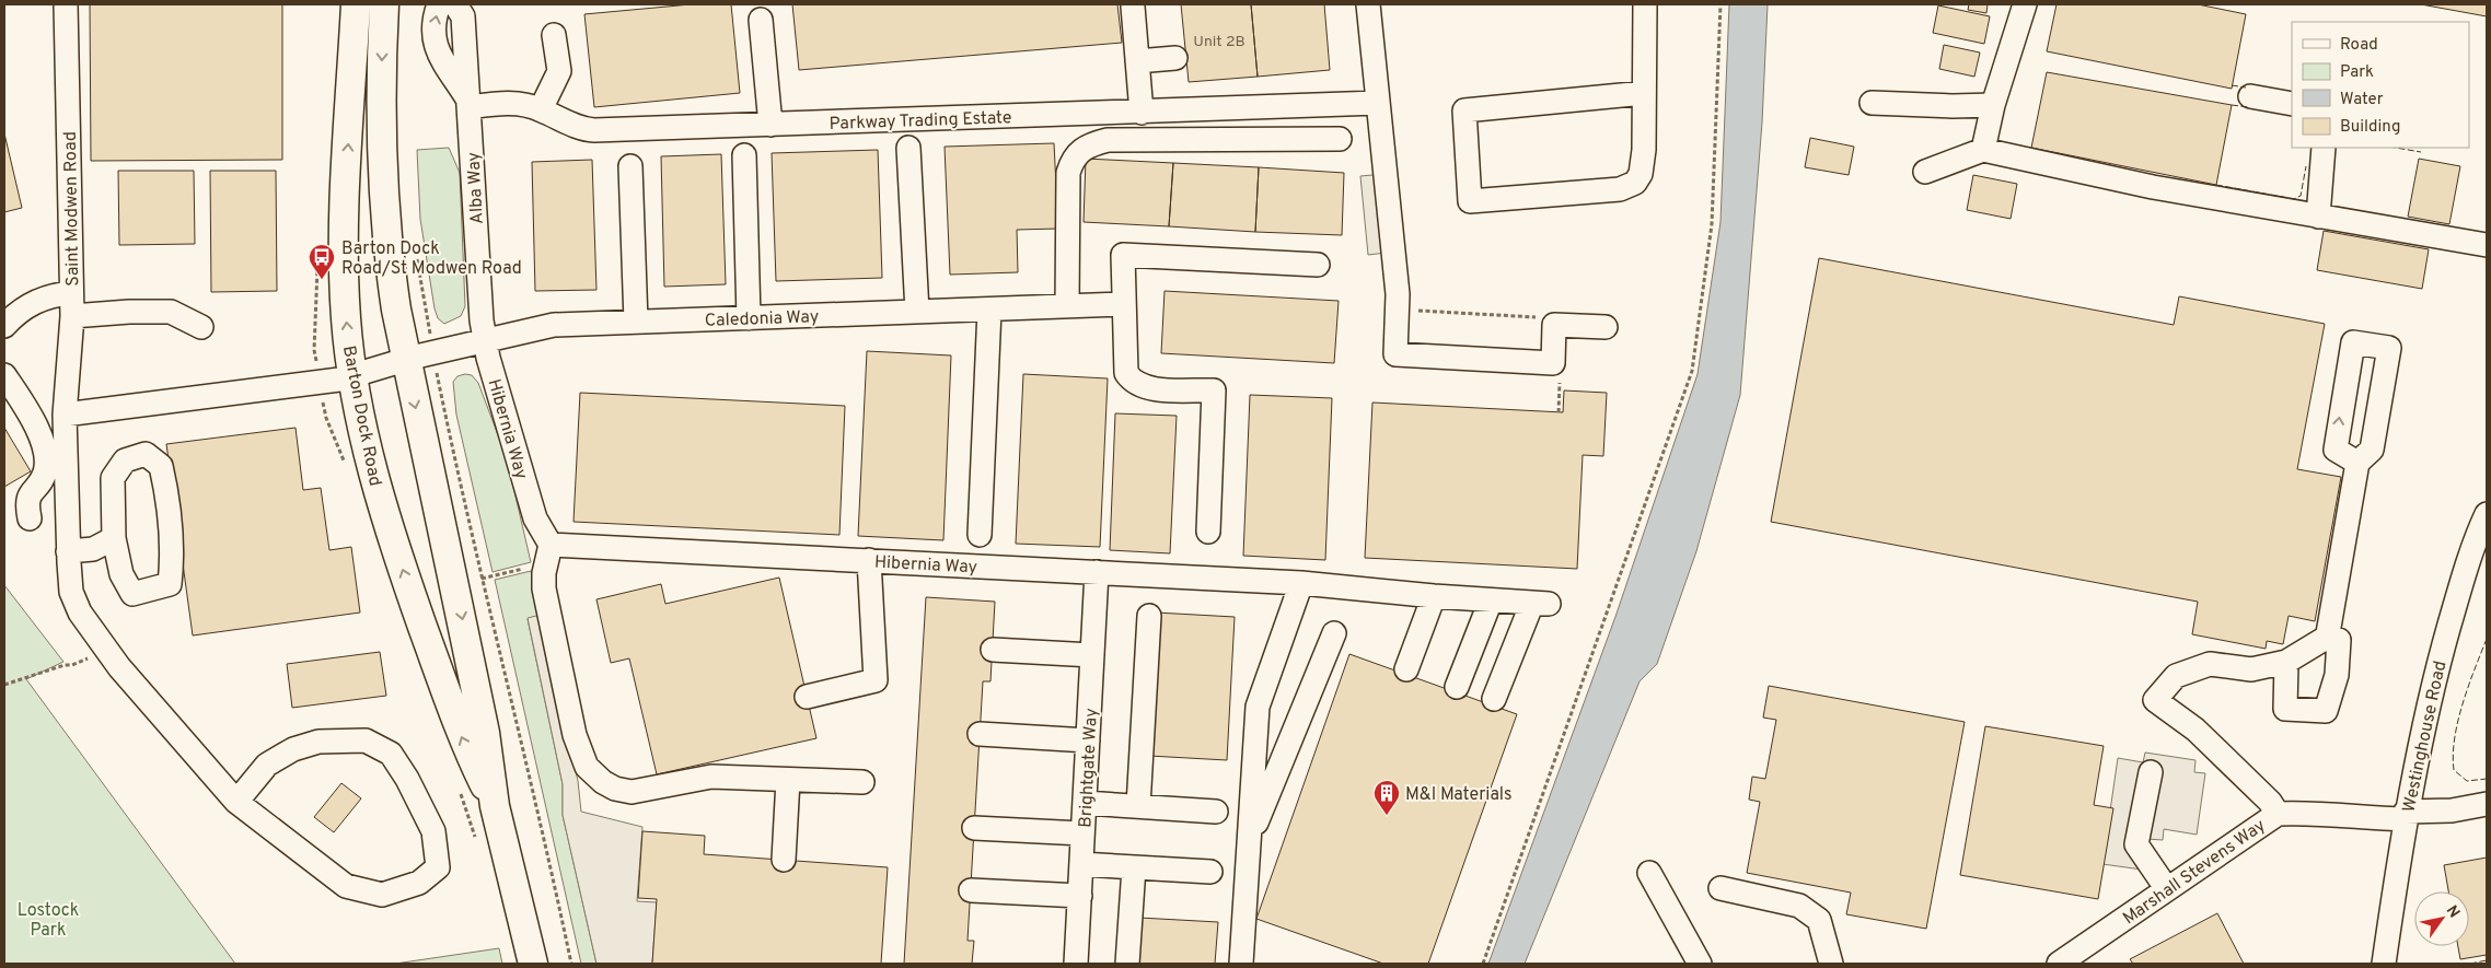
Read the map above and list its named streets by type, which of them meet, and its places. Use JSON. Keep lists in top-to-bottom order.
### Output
{
  "streets": {
    "main road": ["Barton Dock Road"],
    "street": [
      "Parkway Trading Estate",
      "Alba Way",
      "Saint Modwen Road",
      "Caledonia Way",
      "Hibernia Way",
      "Westinghouse Road",
      "Brightgate Way",
      "Marshall Stevens Way"
    ]
  },
  "crossings": [
    ["Parkway Trading Estate", "Alba Way"],
    ["Alba Way", "Caledonia Way"],
    ["Alba Way", "Hibernia Way"],
    ["Caledonia Way", "Barton Dock Road"],
    ["Caledonia Way", "Hibernia Way"],
    ["Hibernia Way", "Brightgate Way"],
    ["Westinghouse Road", "Marshall Stevens Way"]
  ],
  "parks": ["Lostock Park"],
  "places": {
    "bus stop": ["Barton Dock Road/St Modwen Road"],
    "building": ["M&I Materials"]
  },
  "house_numbers": ["Unit 2B"],
  "legend": [
    "Road",
    "Park",
    "Water",
    "Building"
  ],
  "north": "top right"
}
